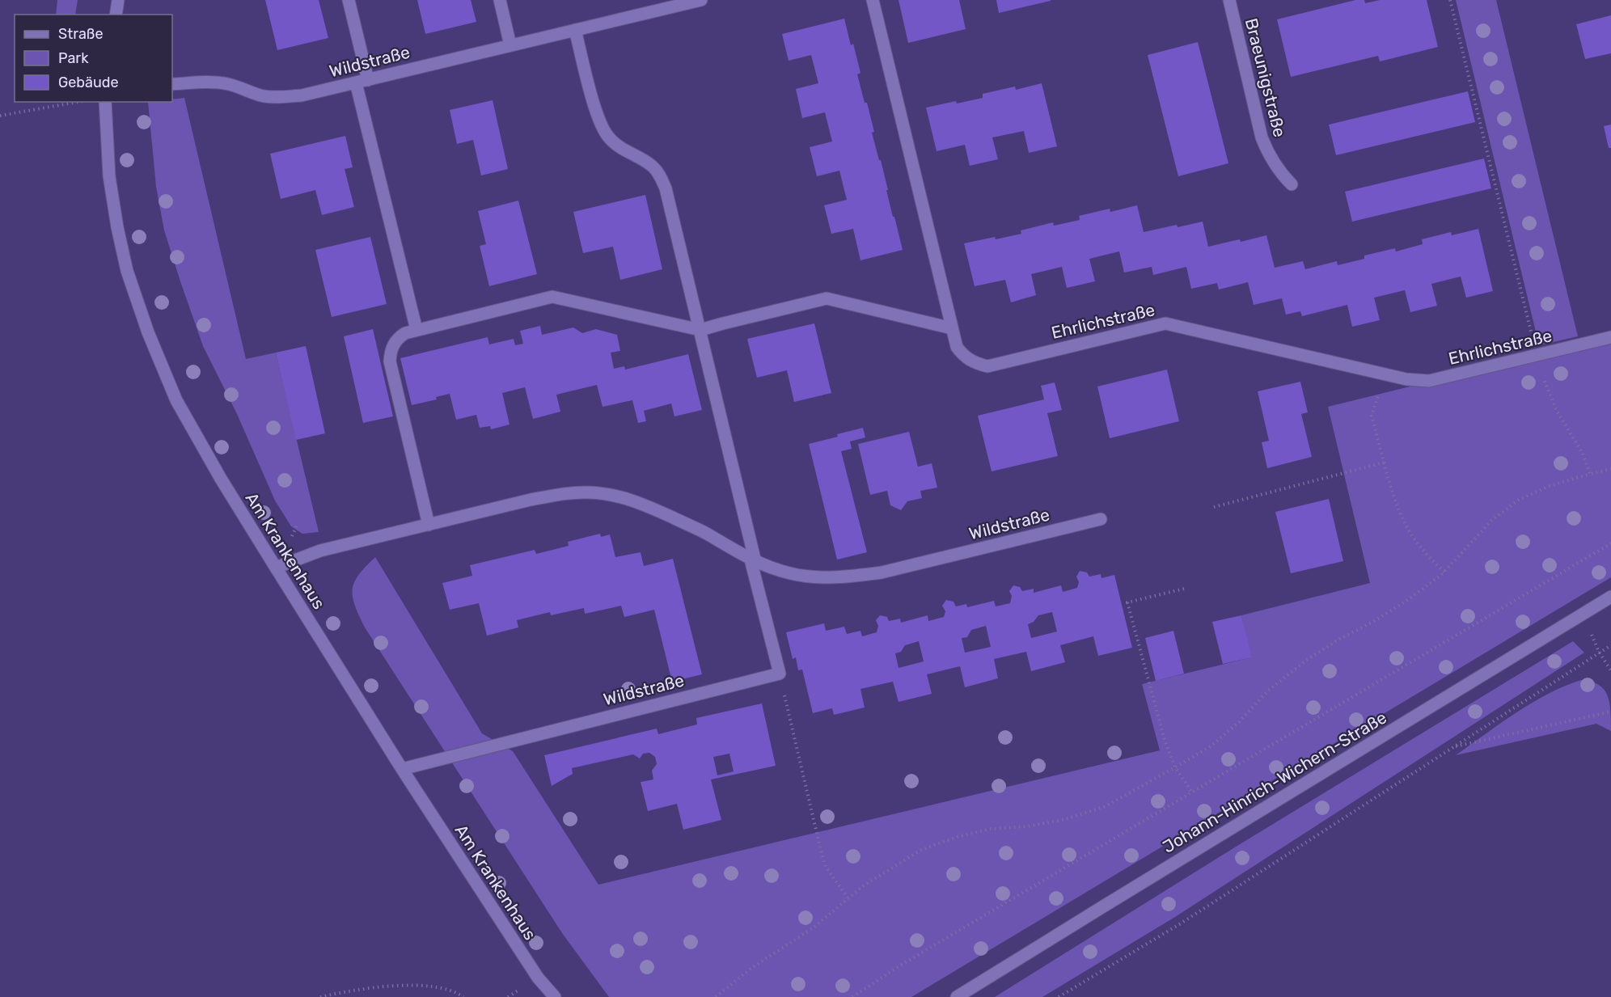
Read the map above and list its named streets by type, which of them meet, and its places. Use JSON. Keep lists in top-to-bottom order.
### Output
{
  "streets": {
    "street": [
      "Wildstraße",
      "Braeunigstraße",
      "Ehrlichstraße",
      "Am Krankenhaus",
      "Johann-Hinrich-Wichern-Straße"
    ]
  },
  "crossings": [
    ["Wildstraße", "Am Krankenhaus"]
  ],
  "legend": ["Straße", "Park", "Gebäude"]
}
